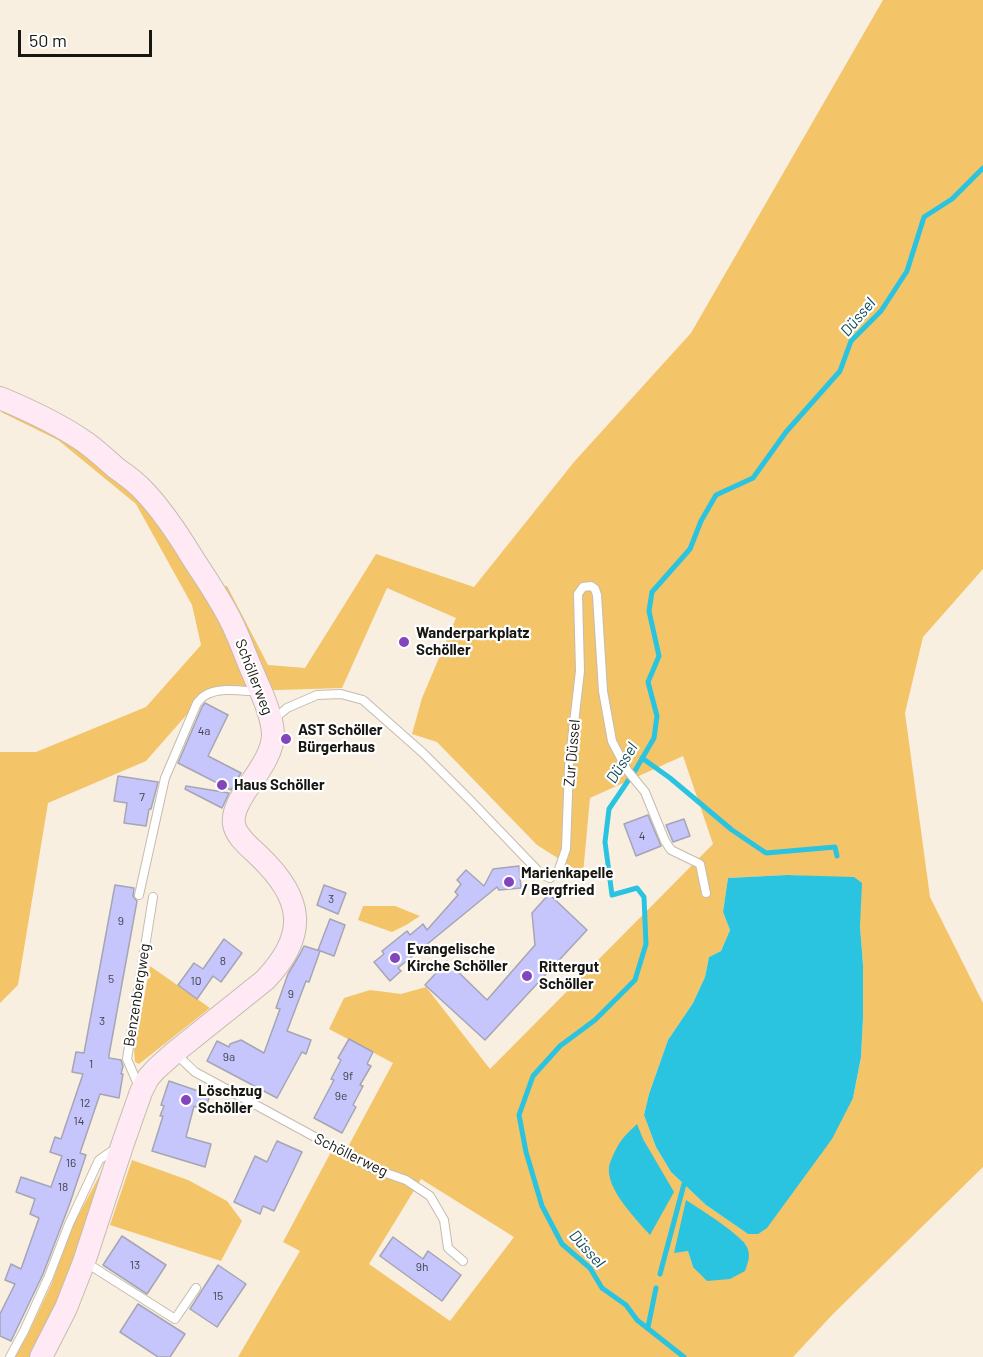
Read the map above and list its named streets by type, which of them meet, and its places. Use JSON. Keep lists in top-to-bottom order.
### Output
{
  "streets": {
    "street": ["Schöllerweg"],
    "lane": ["Zur Düssel", "Benzenbergweg"]
  },
  "crossings": [
    ["Schöllerweg", "Zur Düssel"],
    ["Schöllerweg", "Benzenbergweg"]
  ],
  "water": ["Düssel"],
  "places": [
    "Wanderparkplatz Schöller",
    "AST Schöller Bürgerhaus",
    "Haus Schöller",
    "Marienkapelle / Bergfried",
    "Evangelische Kirche Schöller",
    "Rittergut Schöller",
    "Löschzug Schöller"
  ],
  "house_numbers": [
    "4a",
    "7",
    "4",
    "3",
    "9",
    "8",
    "5",
    "10",
    "9",
    "3",
    "9a",
    "1",
    "9f",
    "9e",
    "12",
    "14",
    "16",
    "18",
    "13",
    "9h",
    "15"
  ],
  "scale_bar": "50 m"
}
